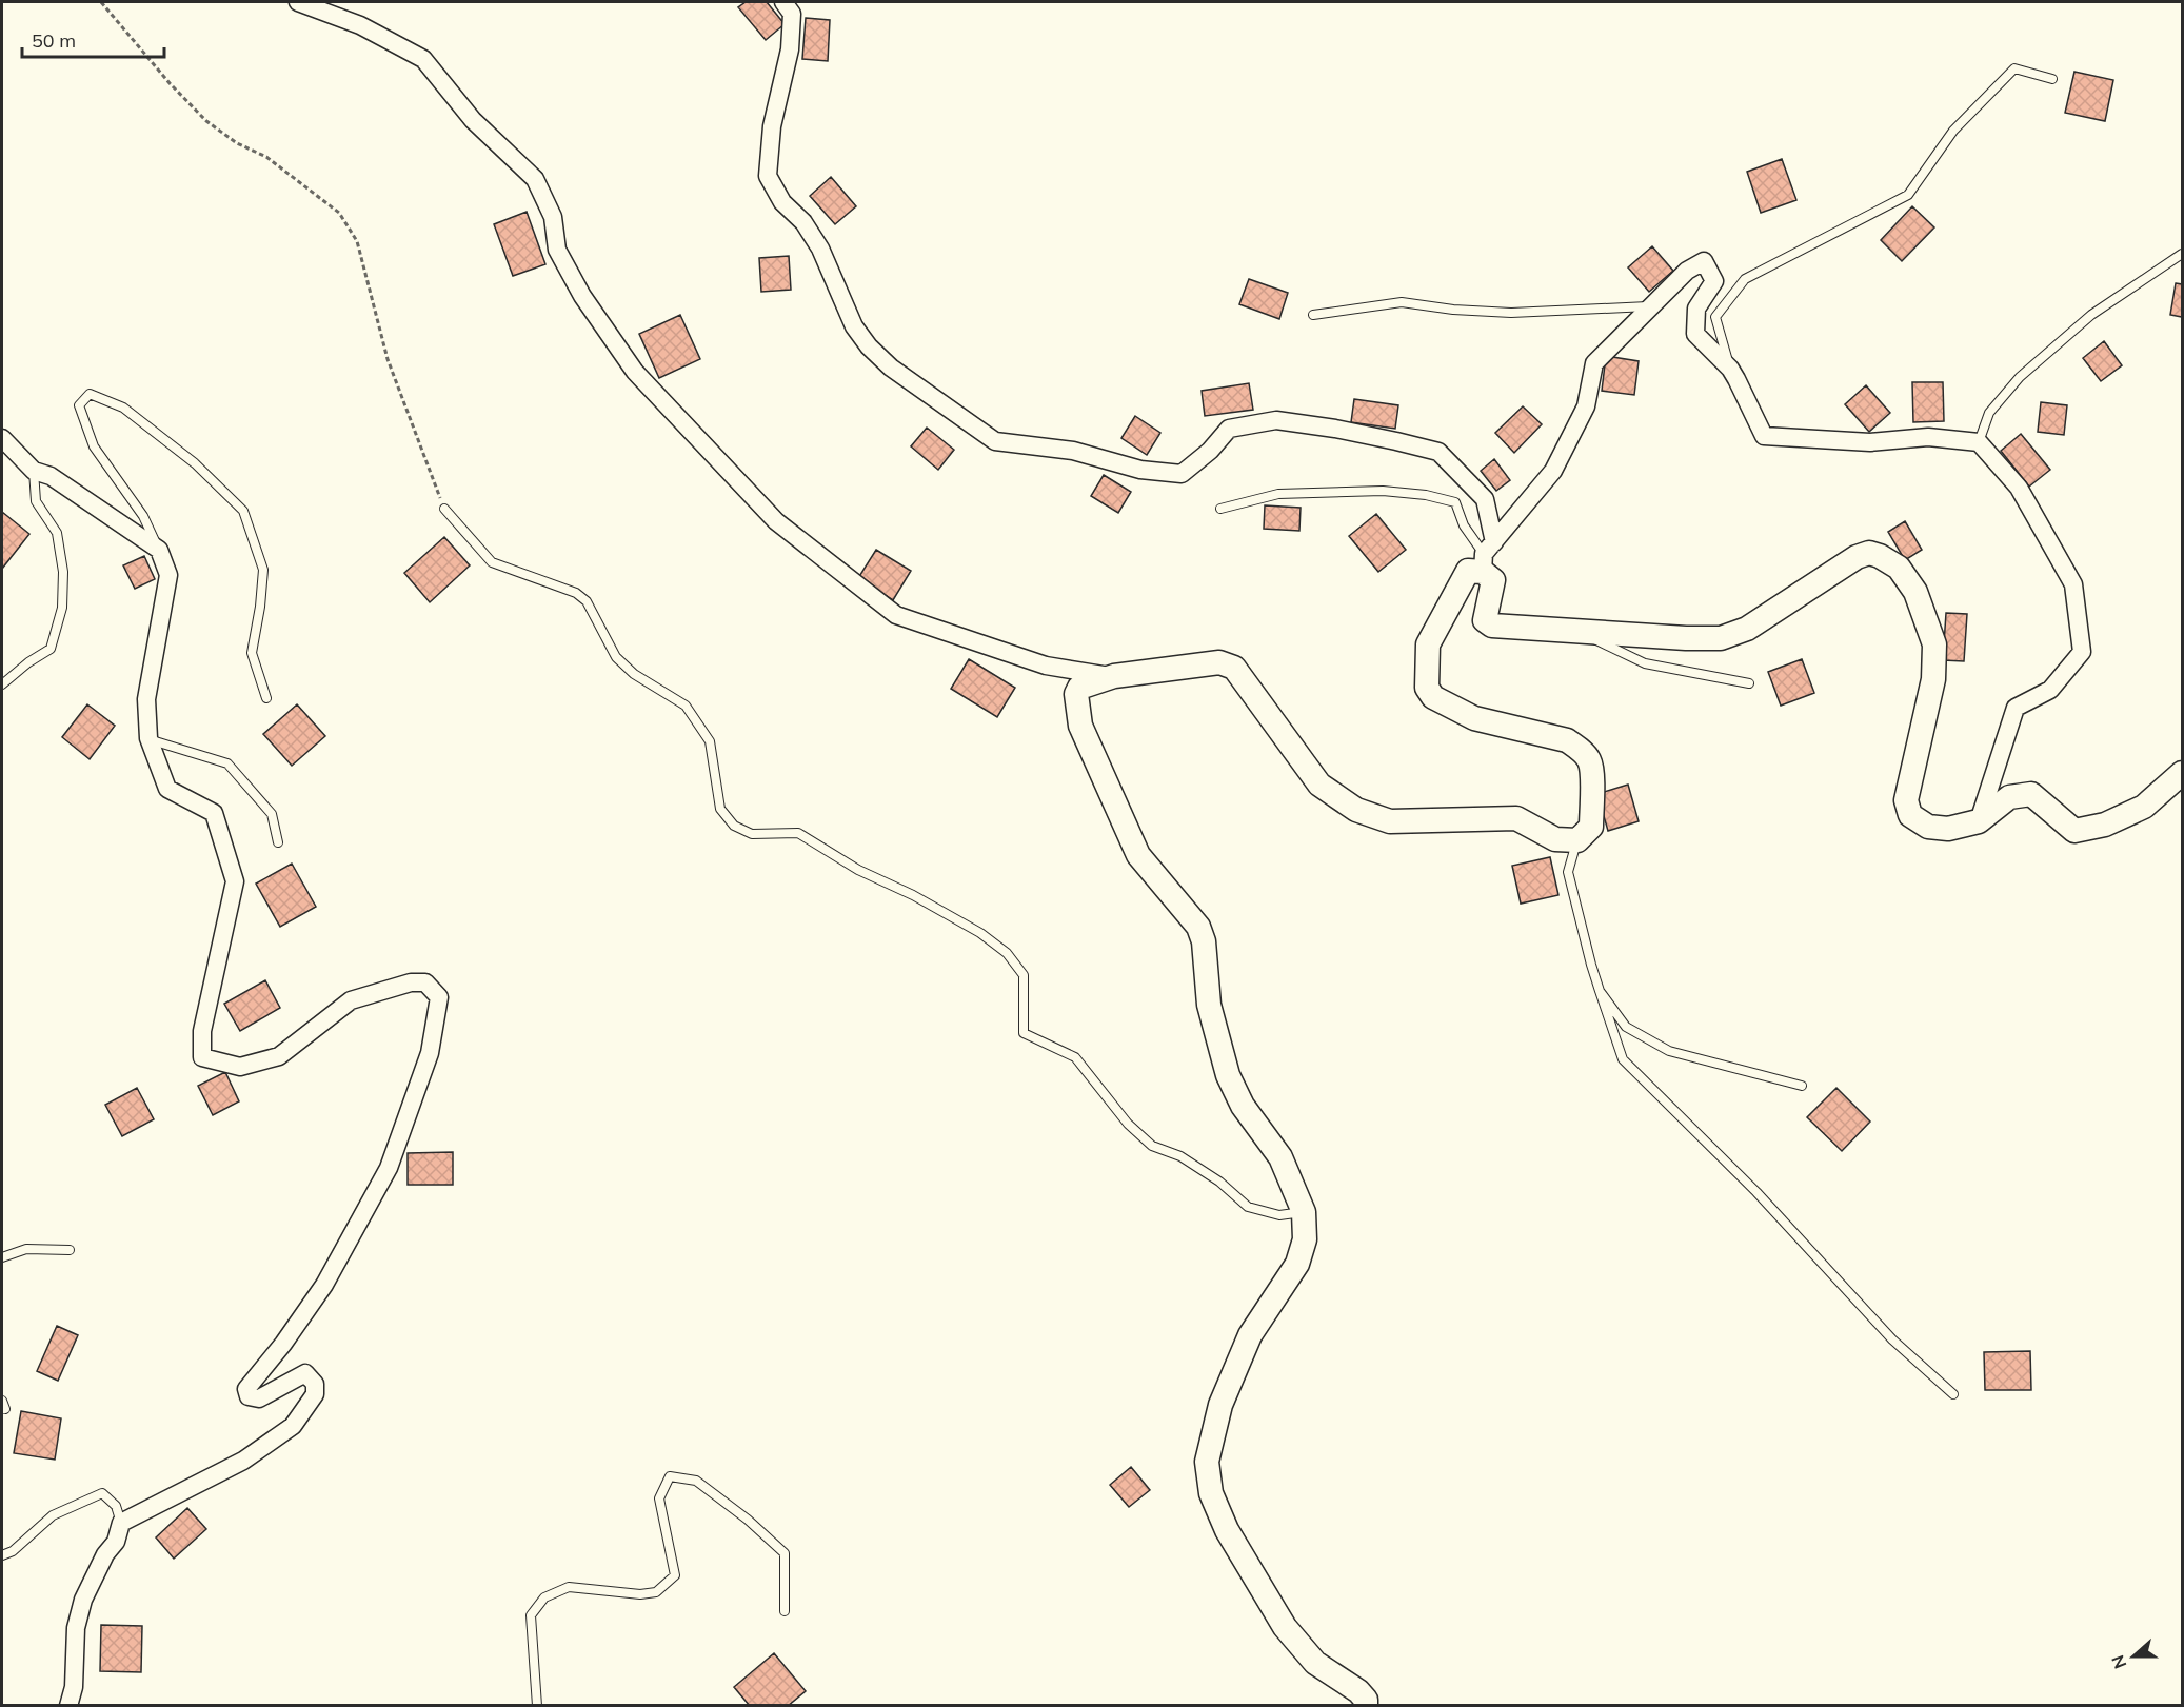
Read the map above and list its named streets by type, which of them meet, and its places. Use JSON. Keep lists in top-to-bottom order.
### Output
{
  "scale_bar": "50 m",
  "north": "left"
}
